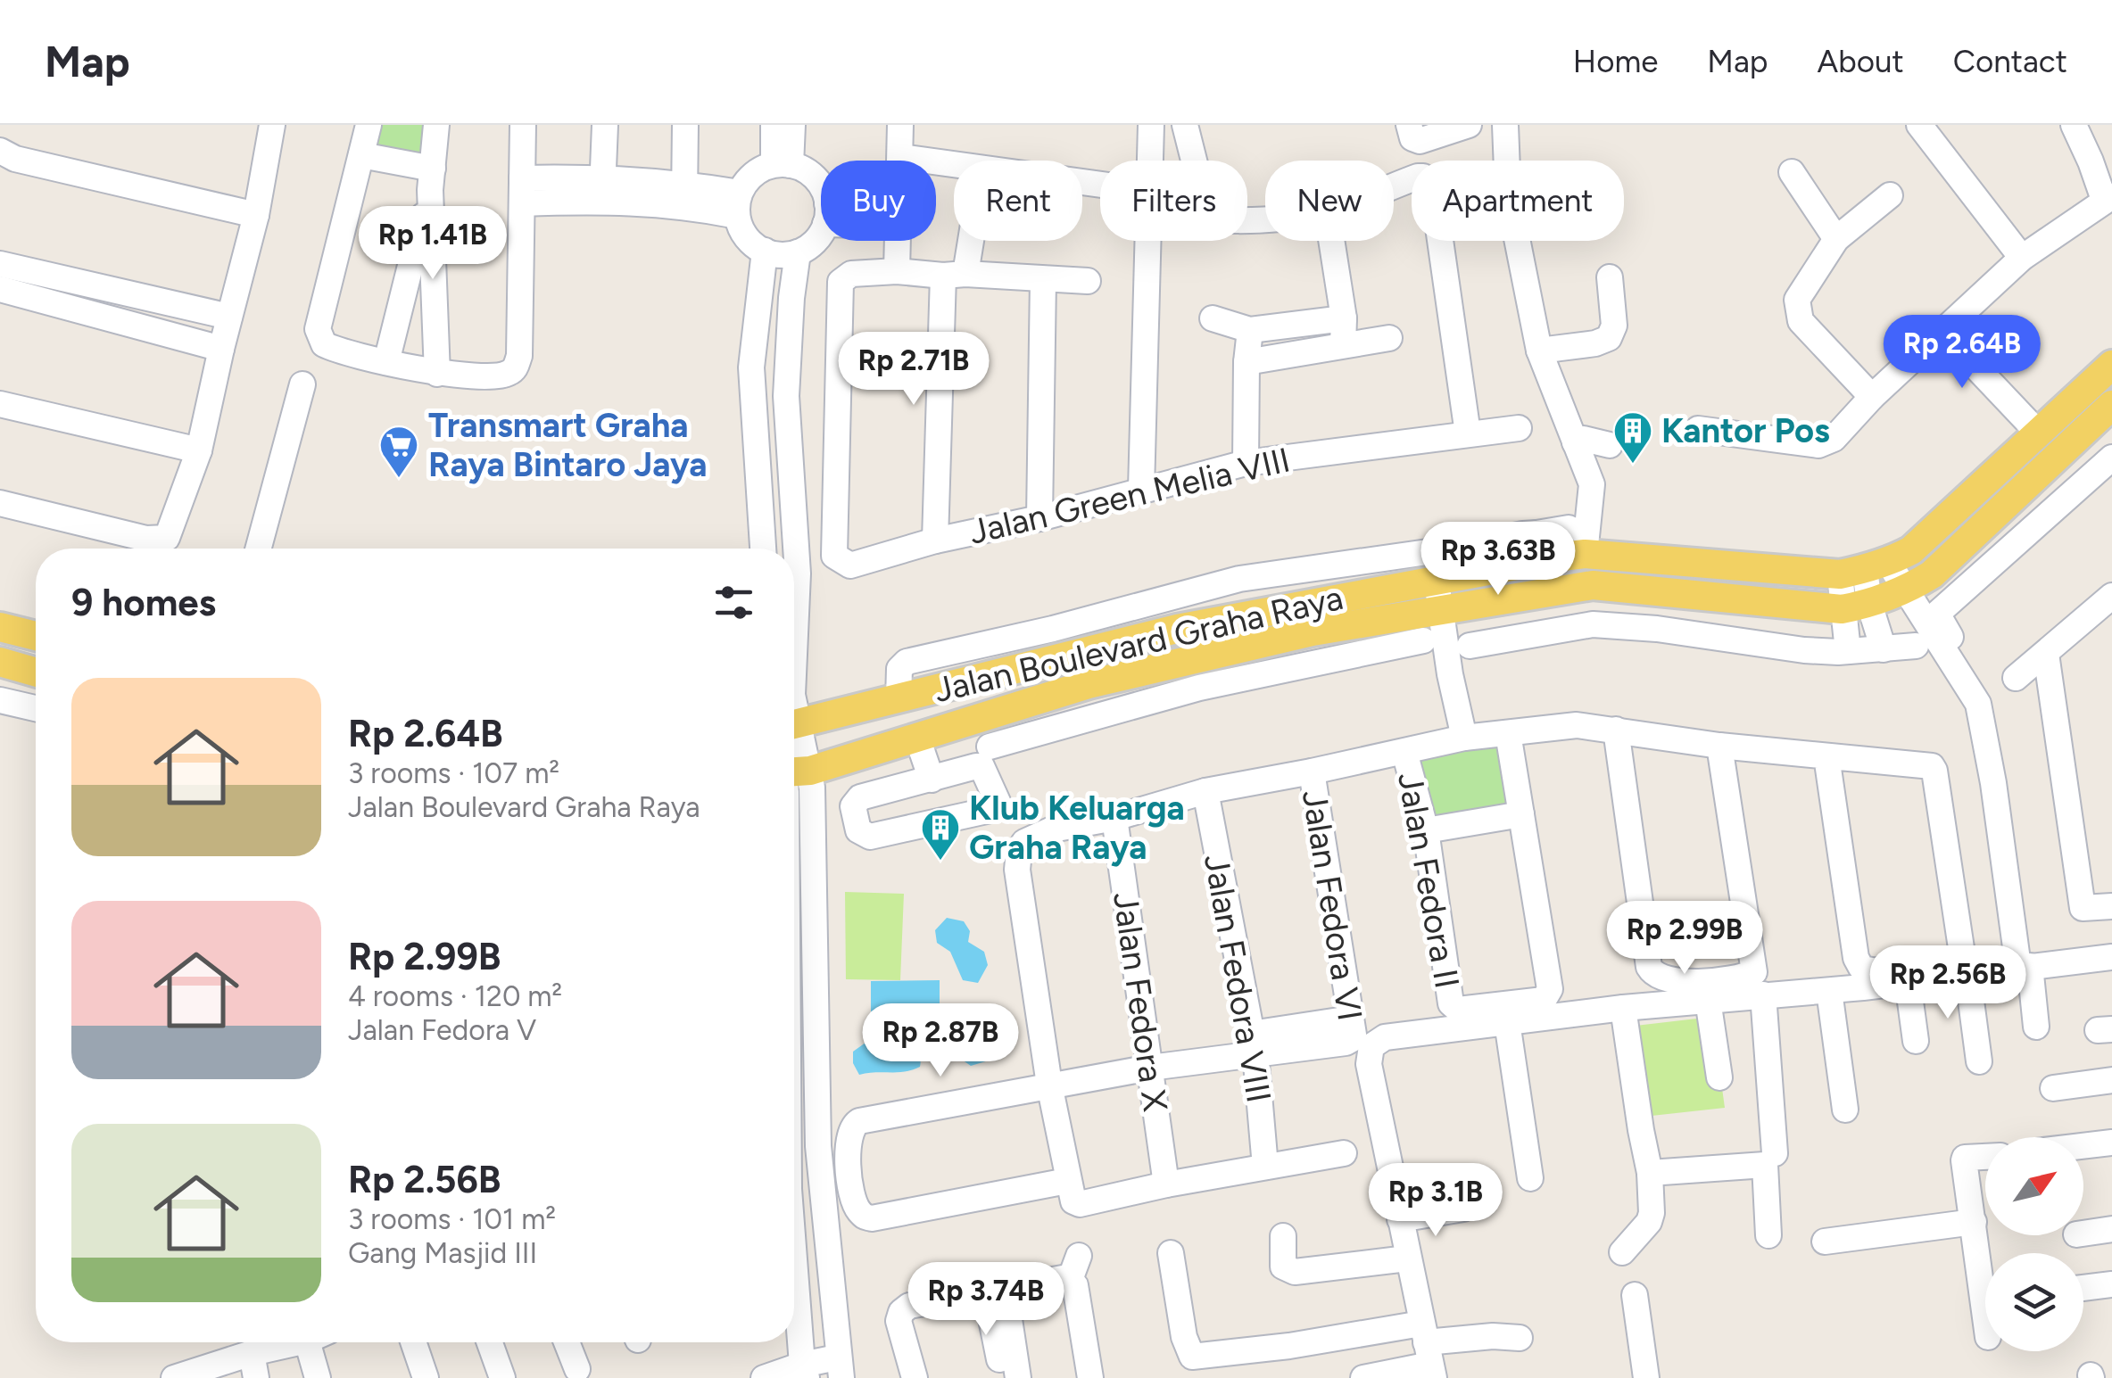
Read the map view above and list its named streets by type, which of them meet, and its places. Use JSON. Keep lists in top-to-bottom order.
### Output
{
  "streets": {
    "main road": ["Jalan Boulevard Graha Raya"],
    "street": [
      "Jalan Green Melia VIII",
      "Jalan Fedora II",
      "Jalan Fedora VI",
      "Jalan Fedora VIII",
      "Jalan Fedora X"
    ]
  },
  "crossings": [
    ["Jalan Fedora VI", "Jalan Fedora VIII"]
  ],
  "places": {
    "building": ["Kantor Pos", "Klub Keluarga Graha Raya"],
    "supermarket": ["Transmart Graha Raya Bintaro Jaya"]
  },
  "north": "top right",
  "page": {
    "header": "Map",
    "nav": [
      "Home",
      "Map",
      "About",
      "Contact"
    ],
    "chip": [
      "Buy",
      "Rent",
      "Filters",
      "New",
      "Apartment"
    ],
    "price": [
      "Rp 1.41B",
      "Rp 2.64B",
      "Rp 2.71B",
      "Rp 3.63B",
      "Rp 2.99B",
      "Rp 2.56B",
      "Rp 2.87B",
      "Rp 3.1B",
      "Rp 3.74B"
    ],
    "heading": "9 homes",
    "list": [
      {
        "name": "Rp 2.64B",
        "note": "3 rooms · 107 m² · Jalan Boulevard Graha Raya"
      },
      {
        "name": "Rp 2.99B",
        "note": "4 rooms · 120 m² · Jalan Fedora V"
      },
      {
        "name": "Rp 2.56B",
        "note": "3 rooms · 101 m² · Gang Masjid III"
      }
    ]
  }
}
